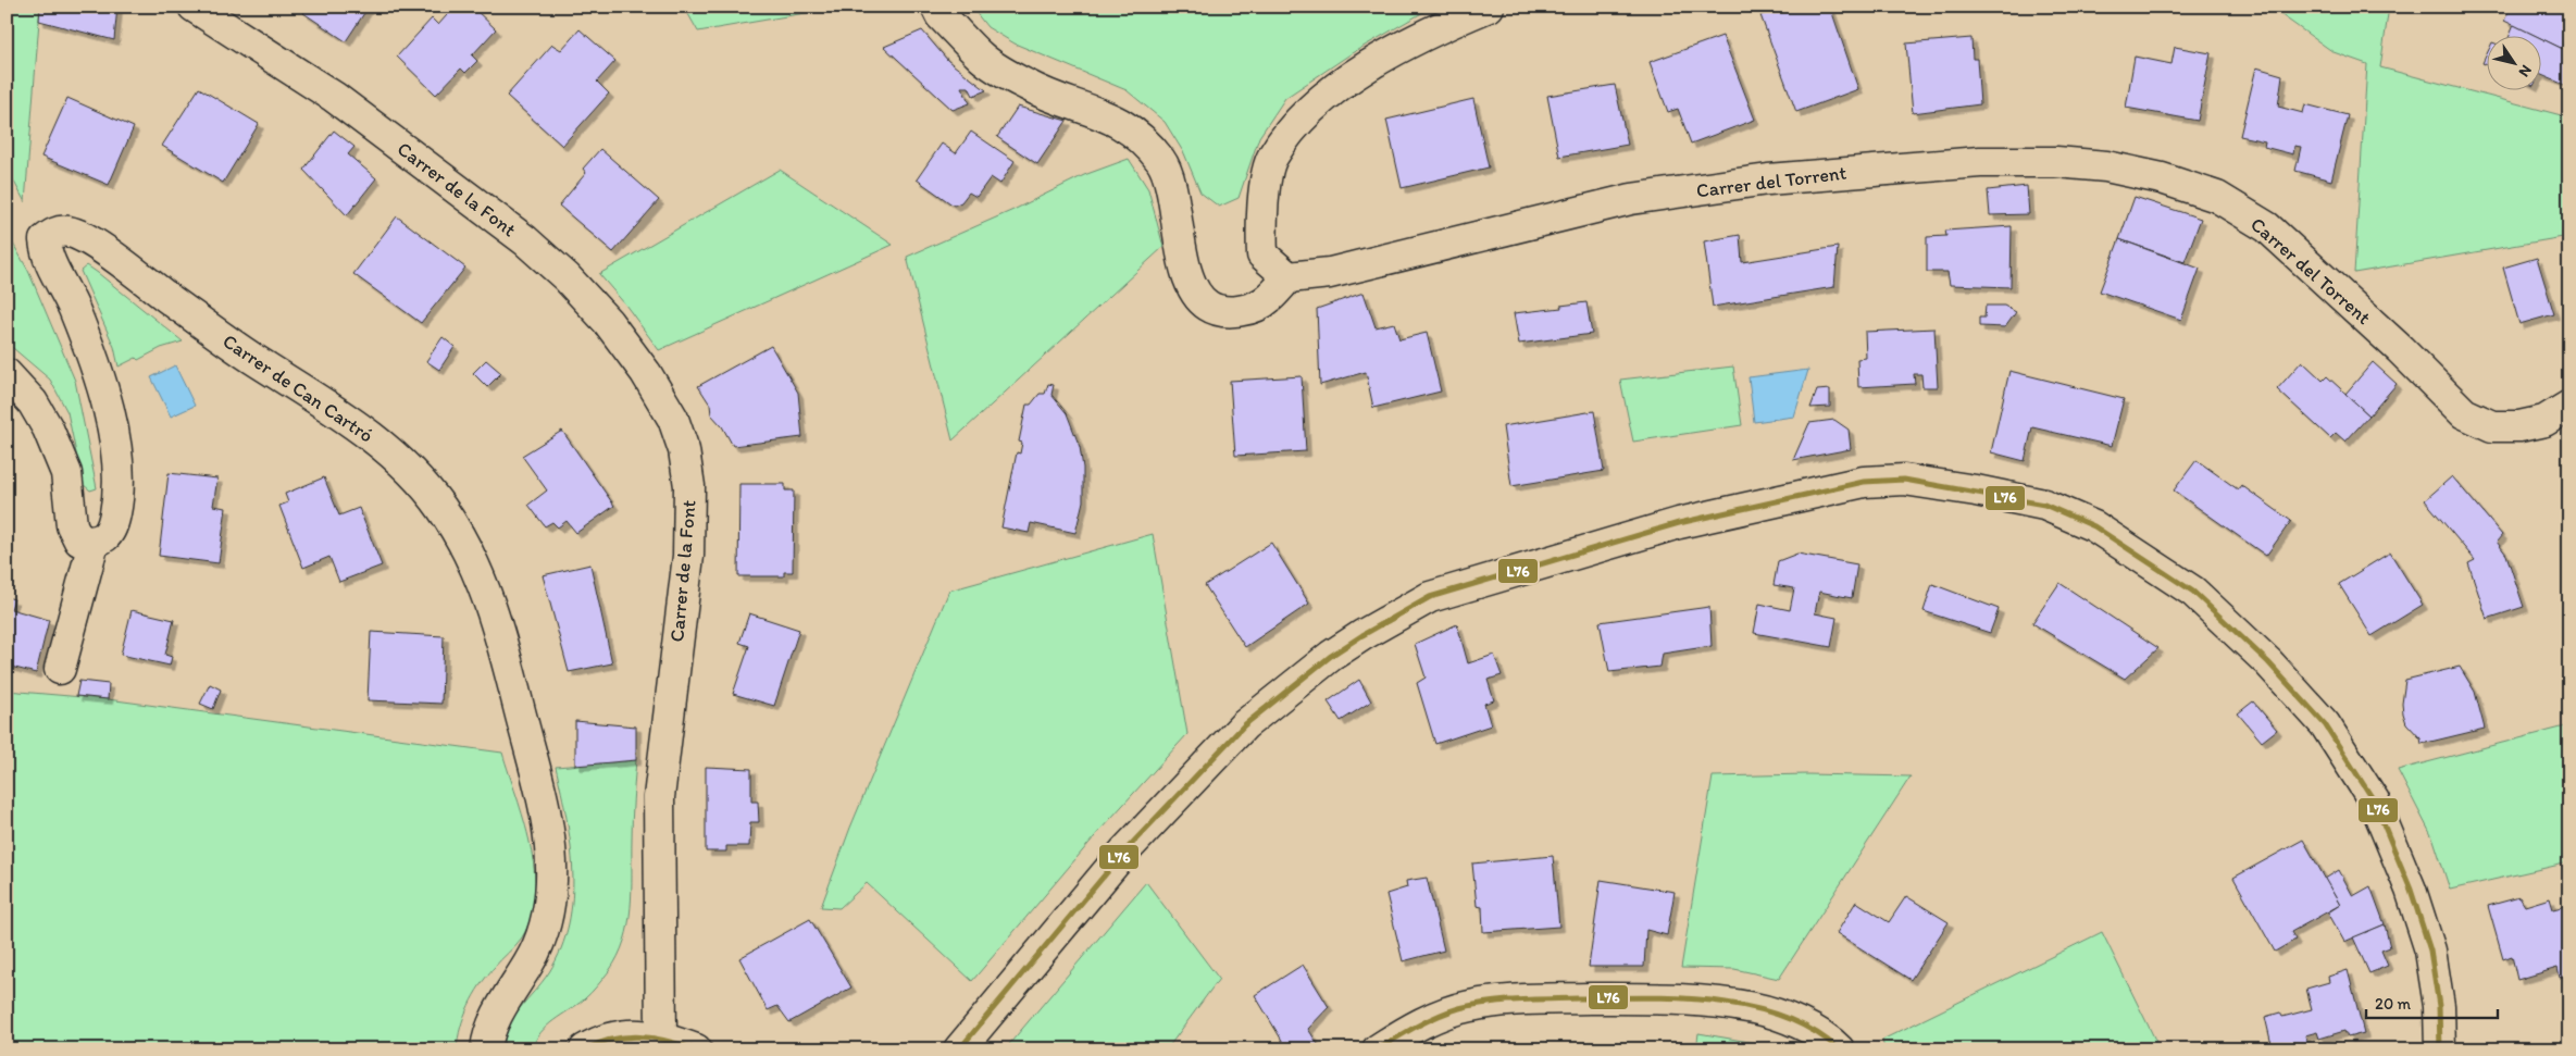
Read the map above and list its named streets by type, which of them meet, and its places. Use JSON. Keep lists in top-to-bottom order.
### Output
{
  "streets": {
    "street": ["Carrer del Torrent", "Carrer de la Font", "Carrer de Can Cartró"]
  },
  "lines": ["transit line L76"],
  "scale_bar": "20 m",
  "north": "bottom right"
}
